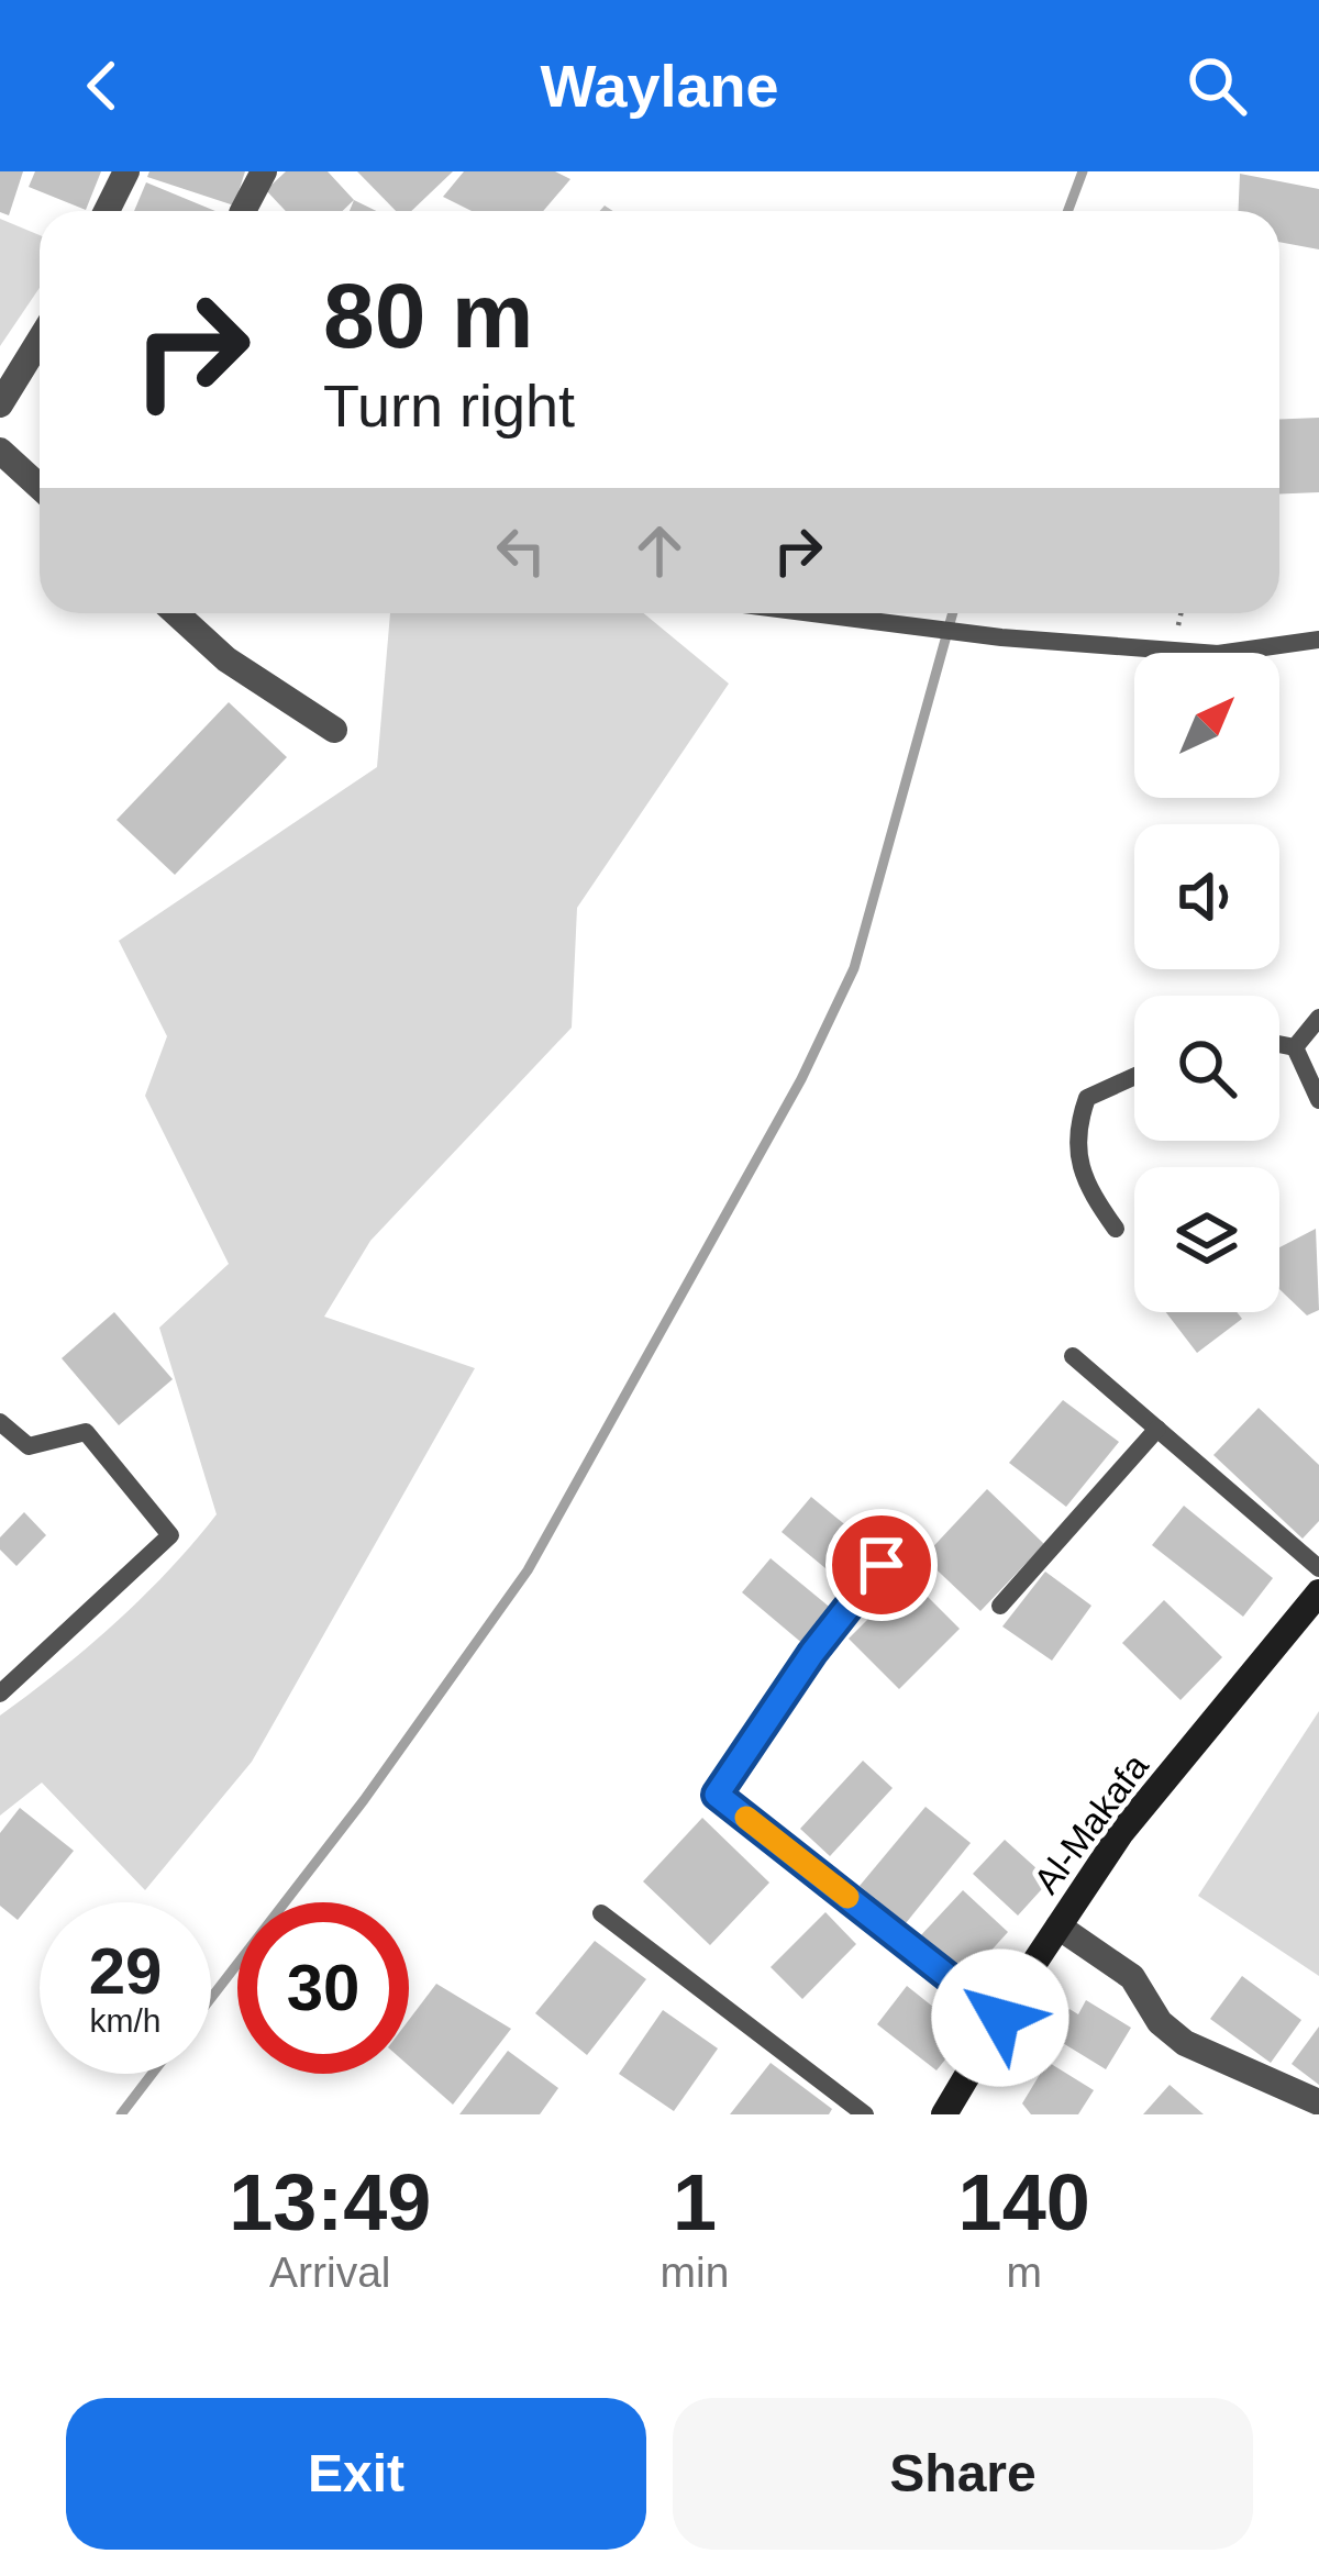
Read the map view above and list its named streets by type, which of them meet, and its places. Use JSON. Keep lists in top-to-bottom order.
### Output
{
  "streets": {
    "street": ["Al-Makafa"]
  },
  "north": "top right",
  "page": {
    "header": "Waylane",
    "turn": ["80 m", "Turn right"],
    "speed": "29 km/h",
    "limit": "30",
    "eta": [
      "13:49",
      "Arrival",
      "1",
      "min",
      "140",
      "m"
    ],
    "buttons": ["Exit", "Share"]
  }
}
